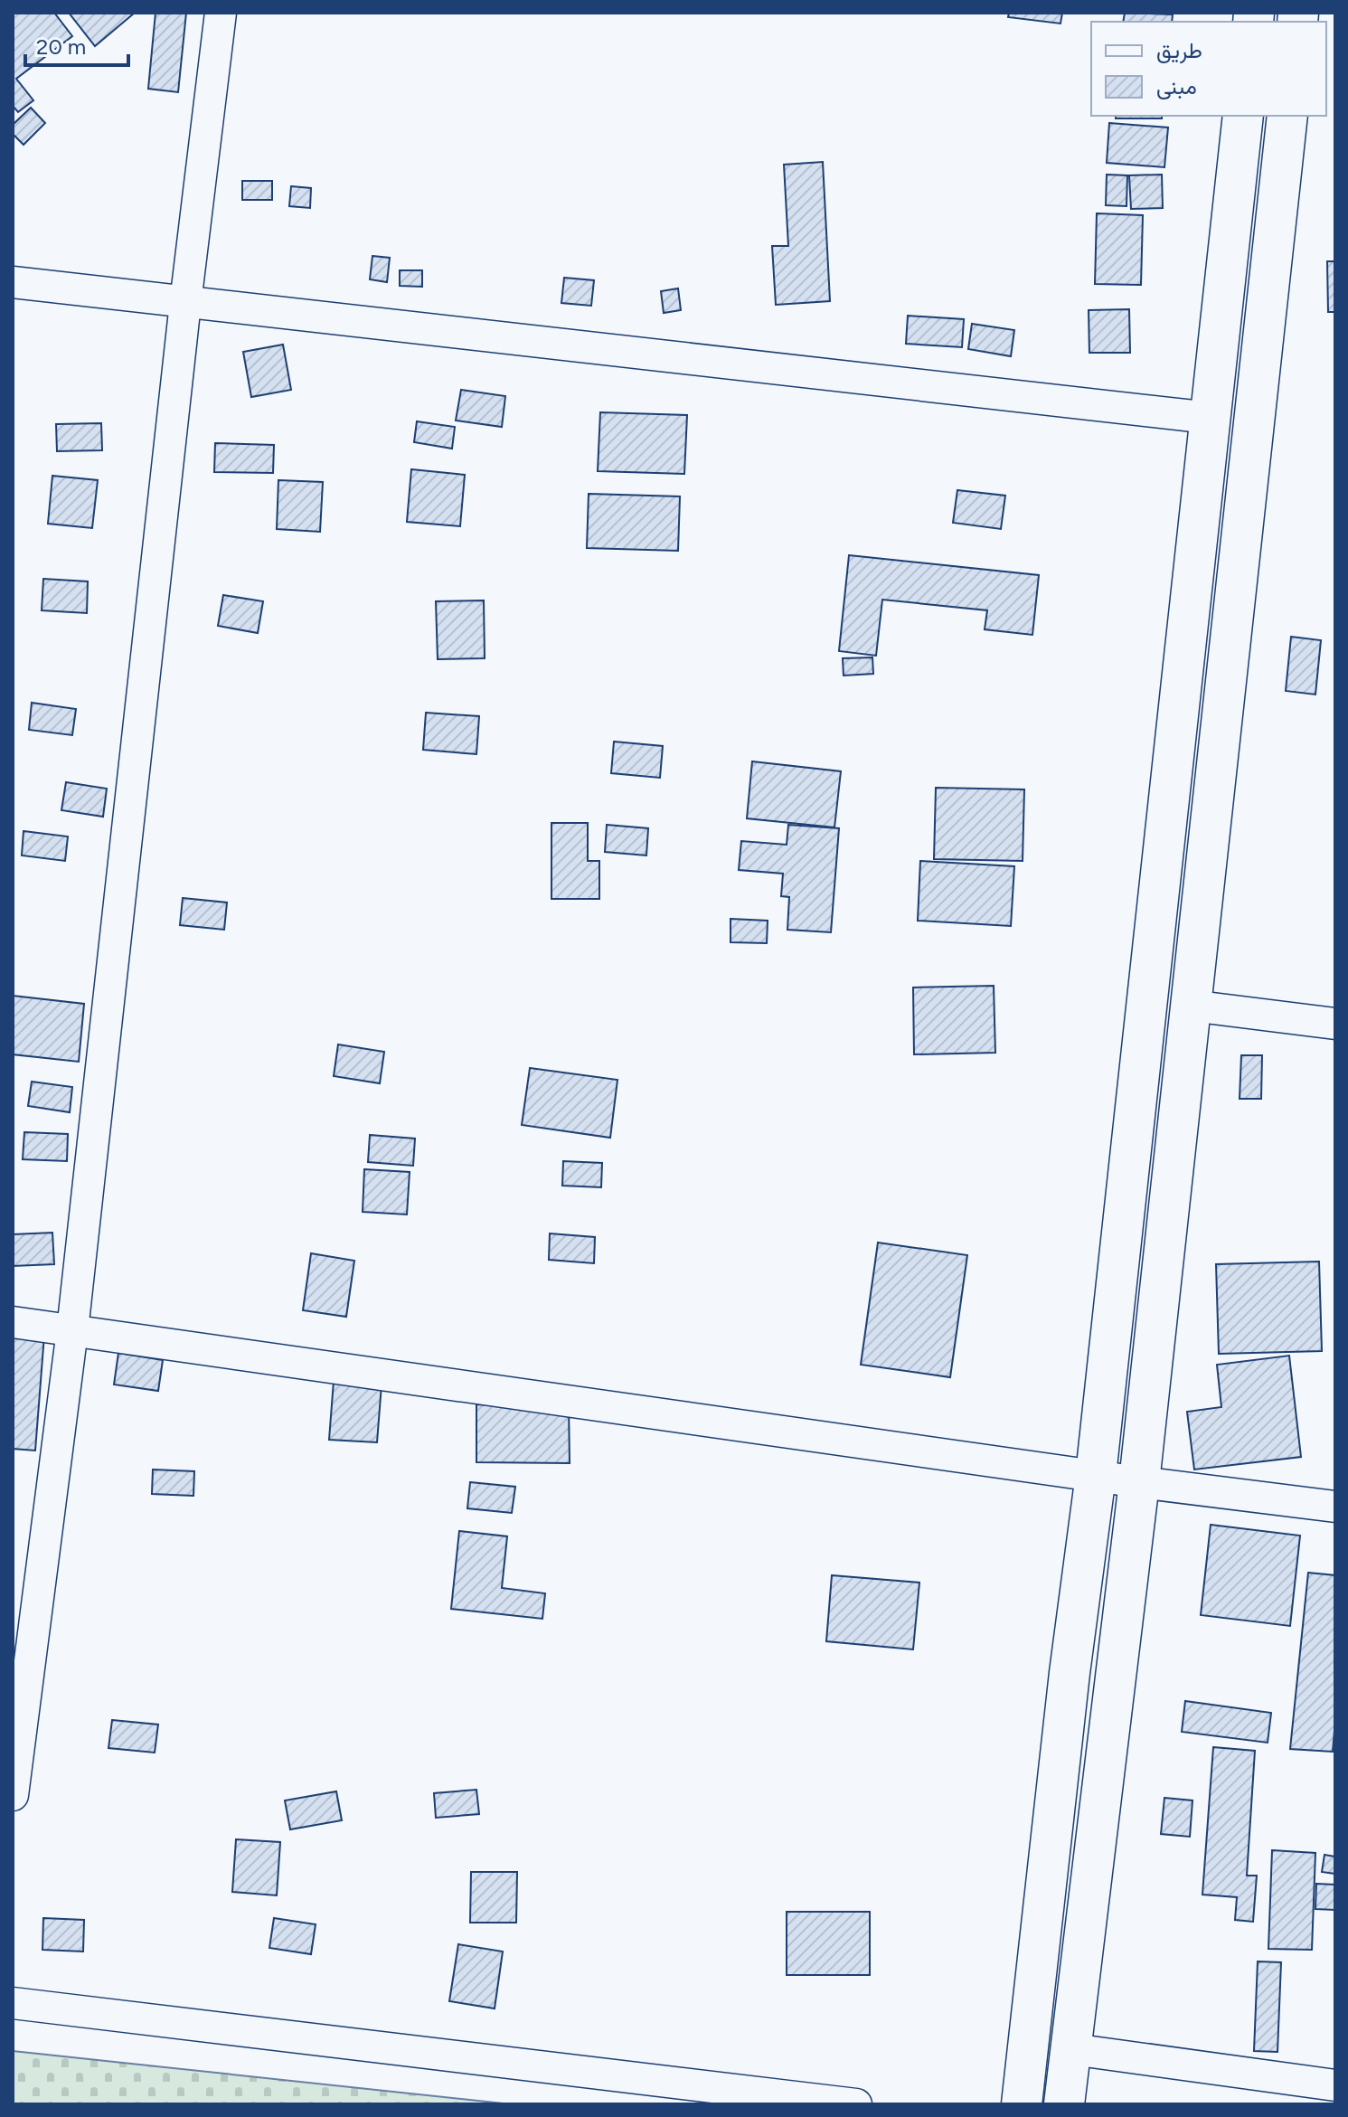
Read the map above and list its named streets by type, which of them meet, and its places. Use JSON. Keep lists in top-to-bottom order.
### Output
{
  "legend": ["طريق", "مبنى"],
  "scale_bar": "20 m"
}
